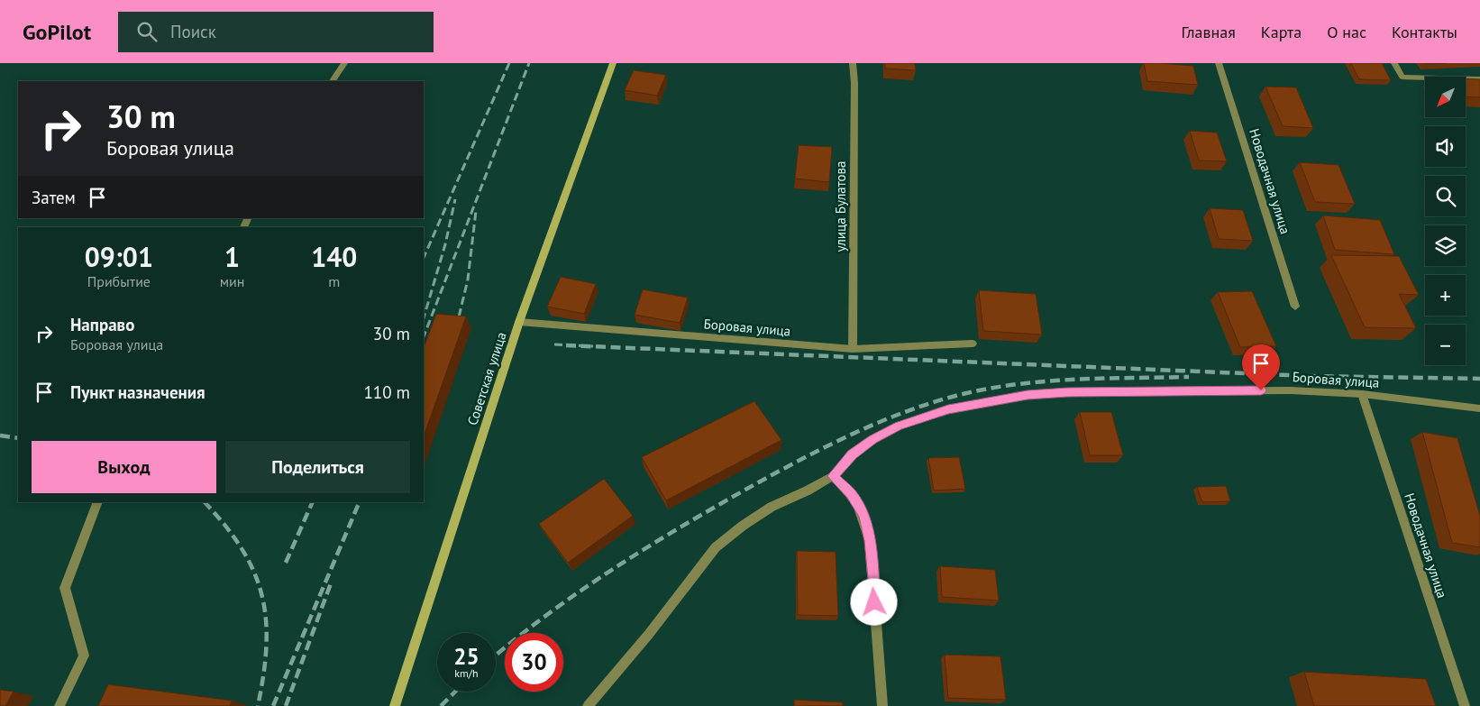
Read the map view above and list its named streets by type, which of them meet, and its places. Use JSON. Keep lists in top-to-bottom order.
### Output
{
  "streets": {
    "street": [
      "Новодачная улица",
      "улица Булатова",
      "Боровая улица",
      "Советская улица"
    ]
  },
  "crossings": [
    ["Новодачная улица", "Боровая улица"],
    ["улица Булатова", "Боровая улица"],
    ["Боровая улица", "Советская улица"]
  ],
  "north": "bottom left",
  "page": {
    "header": "GoPilot",
    "search": "Поиск",
    "nav": [
      "Главная",
      "Карта",
      "О нас",
      "Контакты"
    ],
    "map_buttons": ["+", "−"],
    "turn": ["30 m", "Боровая улица"],
    "then": "Затем",
    "eta": [
      "09:01",
      "Прибытие",
      "1",
      "мин",
      "140",
      "m"
    ],
    "list": [
      {
        "name": "Направо",
        "note": "Боровая улица",
        "value": "30 m"
      },
      {
        "name": "Пункт назначения",
        "value": "110 m"
      }
    ],
    "buttons": ["Выход", "Поделиться"],
    "speed": "25 km/h",
    "limit": "30"
  }
}
